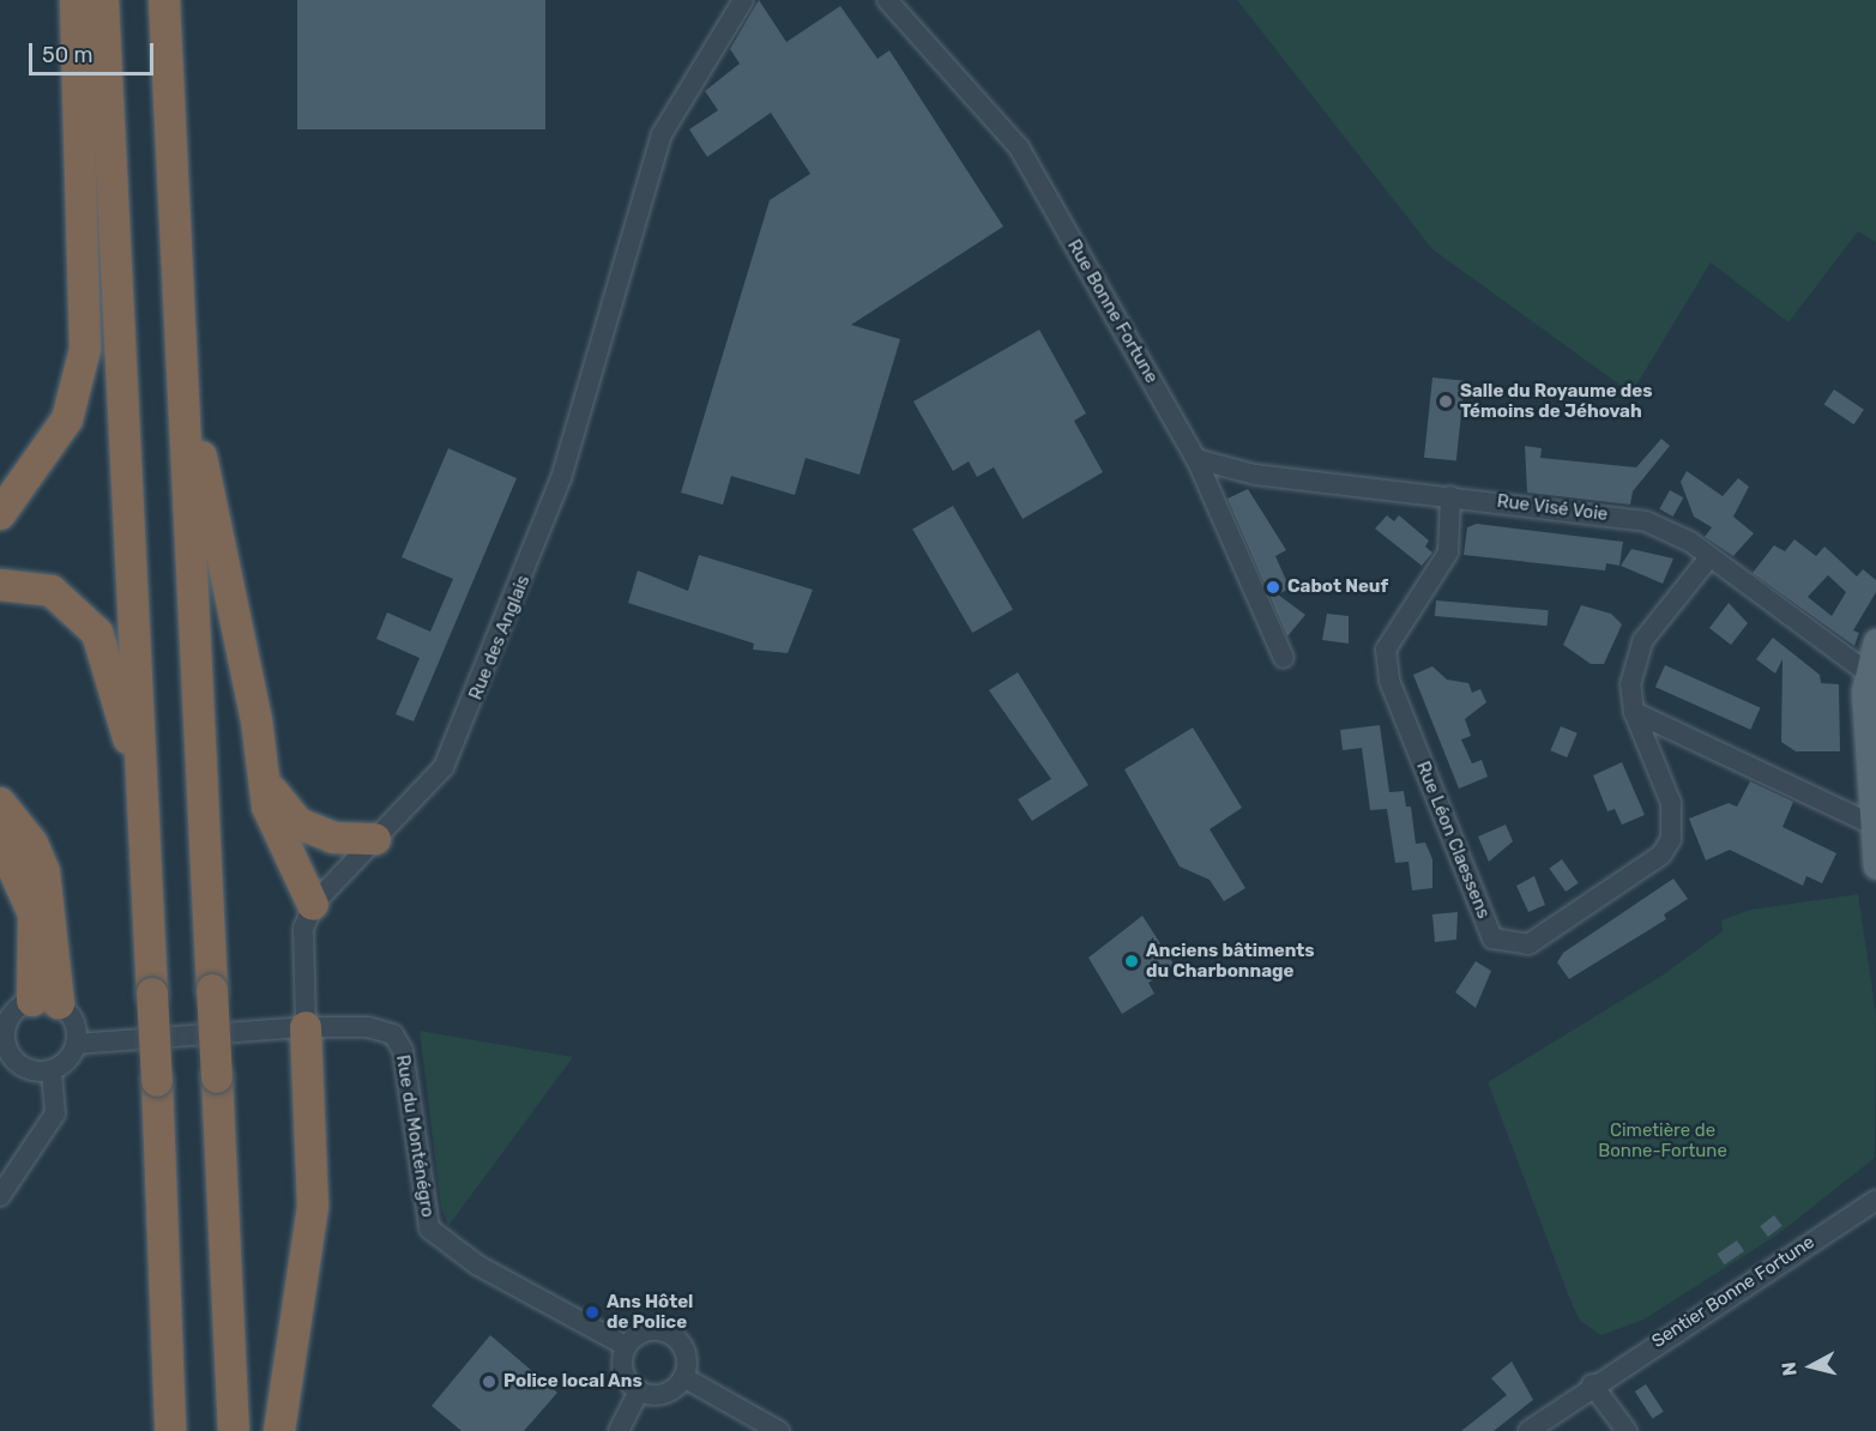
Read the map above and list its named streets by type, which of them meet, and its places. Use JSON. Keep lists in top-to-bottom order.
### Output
{
  "streets": {
    "street": [
      "Rue Bonne Fortune",
      "Rue Visé Voie",
      "Rue des Anglais",
      "Rue Léon Claessens",
      "Rue du Monténégro",
      "Sentier Bonne Fortune"
    ]
  },
  "crossings": [
    ["Rue Bonne Fortune", "Rue Visé Voie"],
    ["Rue Visé Voie", "Rue Léon Claessens"],
    ["Rue des Anglais", "Rue du Monténégro"]
  ],
  "parks": ["Cimetière de Bonne-Fortune"],
  "places": [
    "Salle du Royaume des Témoins de Jéhovah",
    "Cabot Neuf",
    "Anciens bâtiments du Charbonnage",
    "Ans Hôtel de Police",
    "Police local Ans"
  ],
  "scale_bar": "50 m",
  "north": "left"
}
